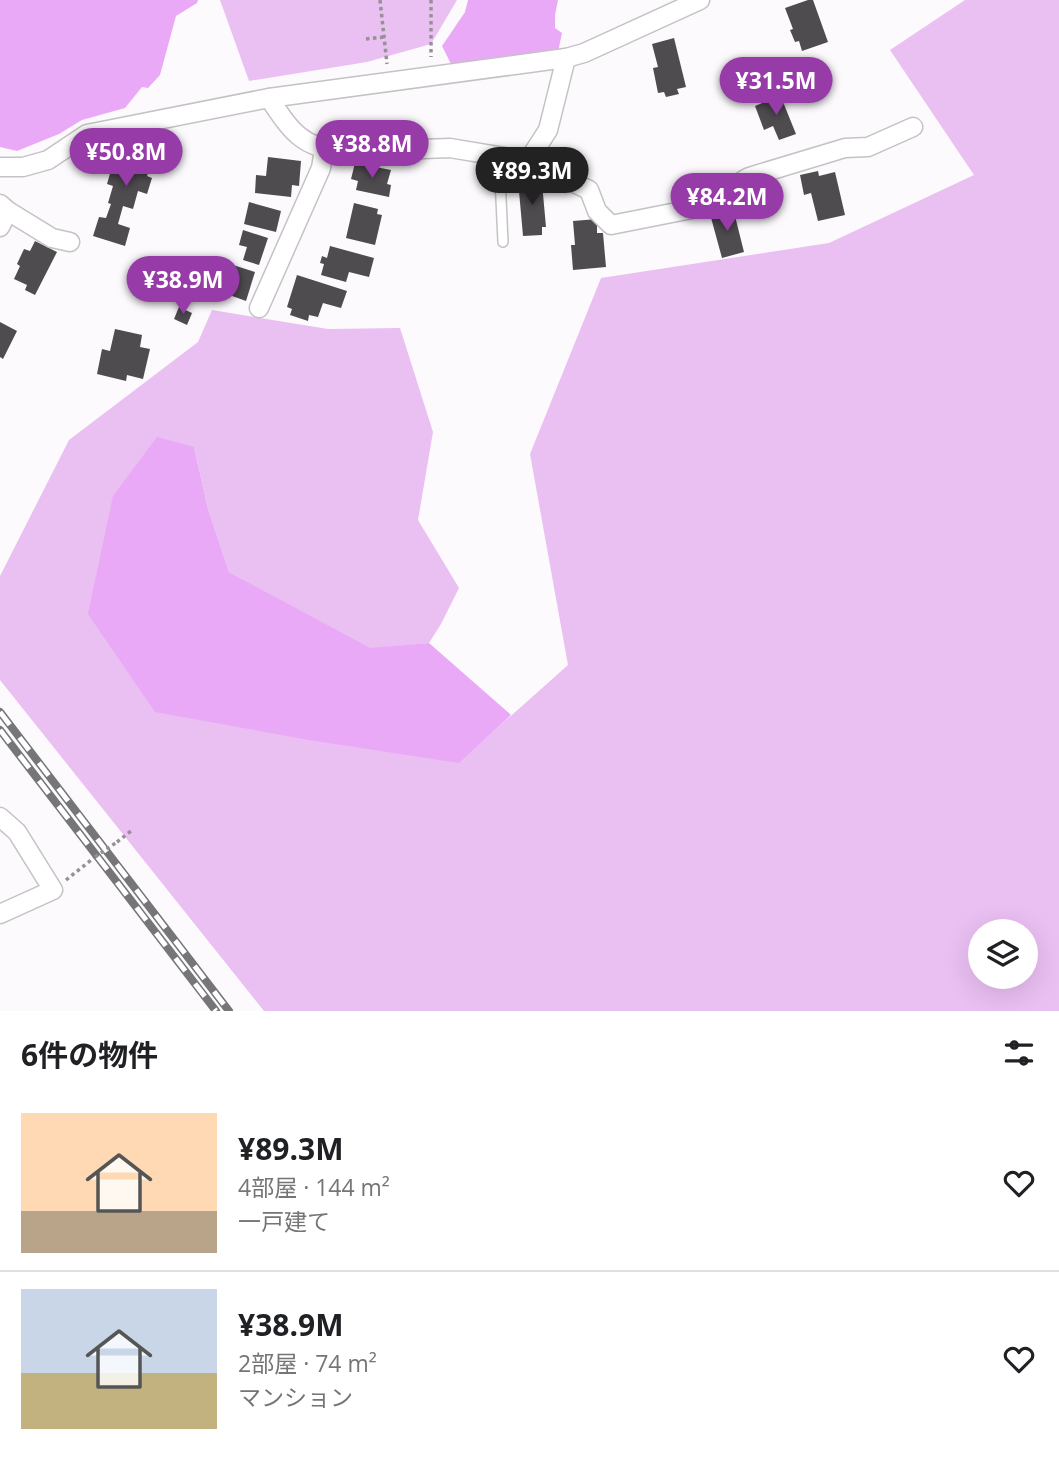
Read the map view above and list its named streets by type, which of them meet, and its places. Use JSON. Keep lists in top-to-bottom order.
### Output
{
  "page": {
    "price": [
      "¥31.5M",
      "¥38.8M",
      "¥50.8M",
      "¥89.3M",
      "¥84.2M",
      "¥38.9M"
    ],
    "heading": "6件の物件",
    "list": [
      {
        "name": "¥89.3M",
        "note": "4部屋 · 144 m² · 一戸建て"
      },
      {
        "name": "¥38.9M",
        "note": "2部屋 · 74 m² · マンション"
      }
    ]
  }
}
